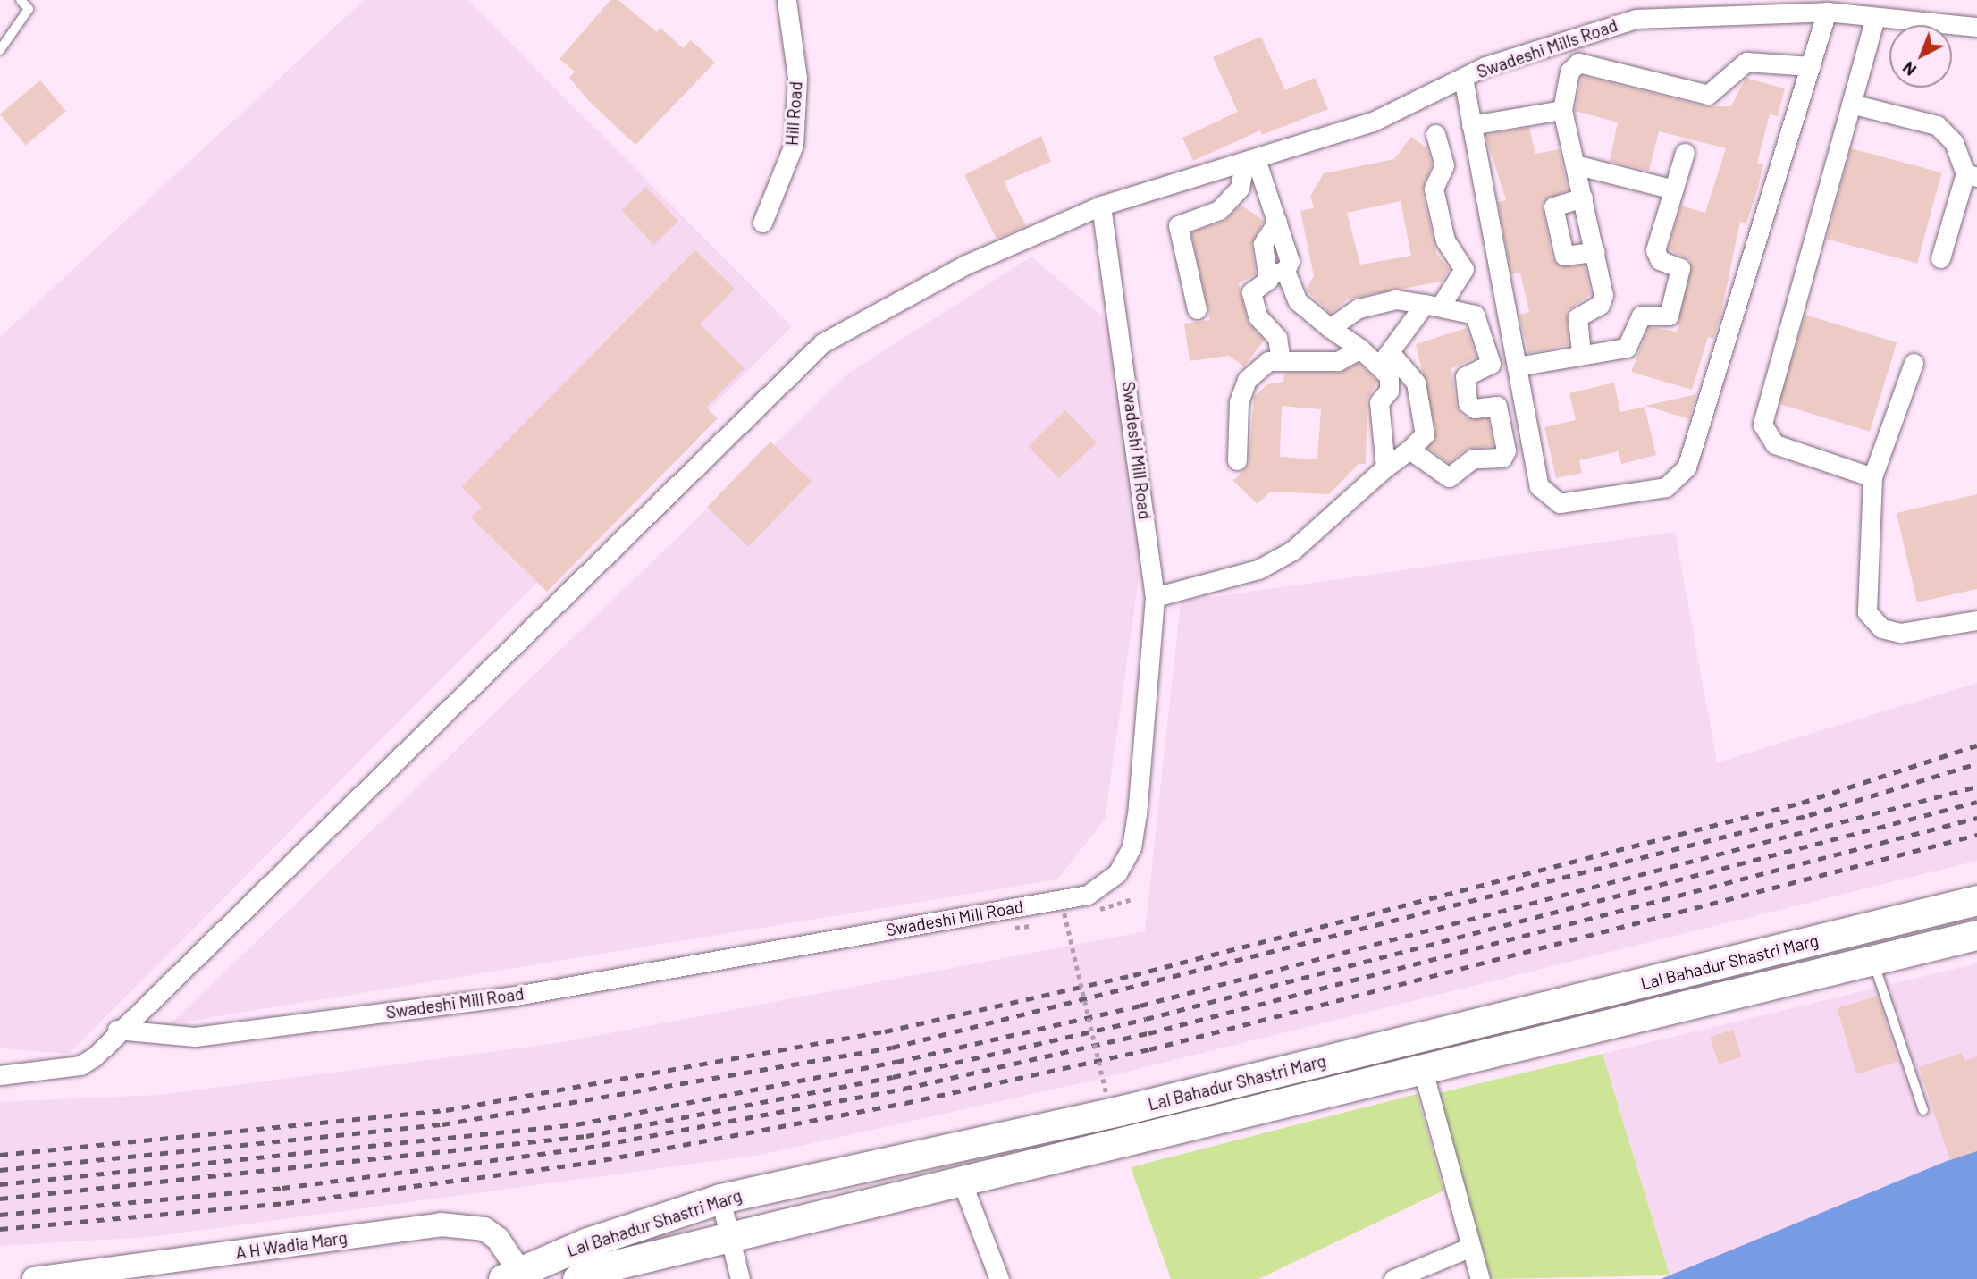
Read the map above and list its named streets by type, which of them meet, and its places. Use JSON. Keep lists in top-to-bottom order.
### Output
{
  "streets": {
    "main road": ["Lal Bahadur Shastri Marg"],
    "street": [
      "Swadeshi Mills Road",
      "Hill Road",
      "Swadeshi Mill Road",
      "A H Wadia Marg"
    ]
  },
  "crossings": [
    ["Swadeshi Mills Road", "Swadeshi Mill Road"],
    ["Lal Bahadur Shastri Marg", "A H Wadia Marg"]
  ],
  "north": "bottom left"
}
